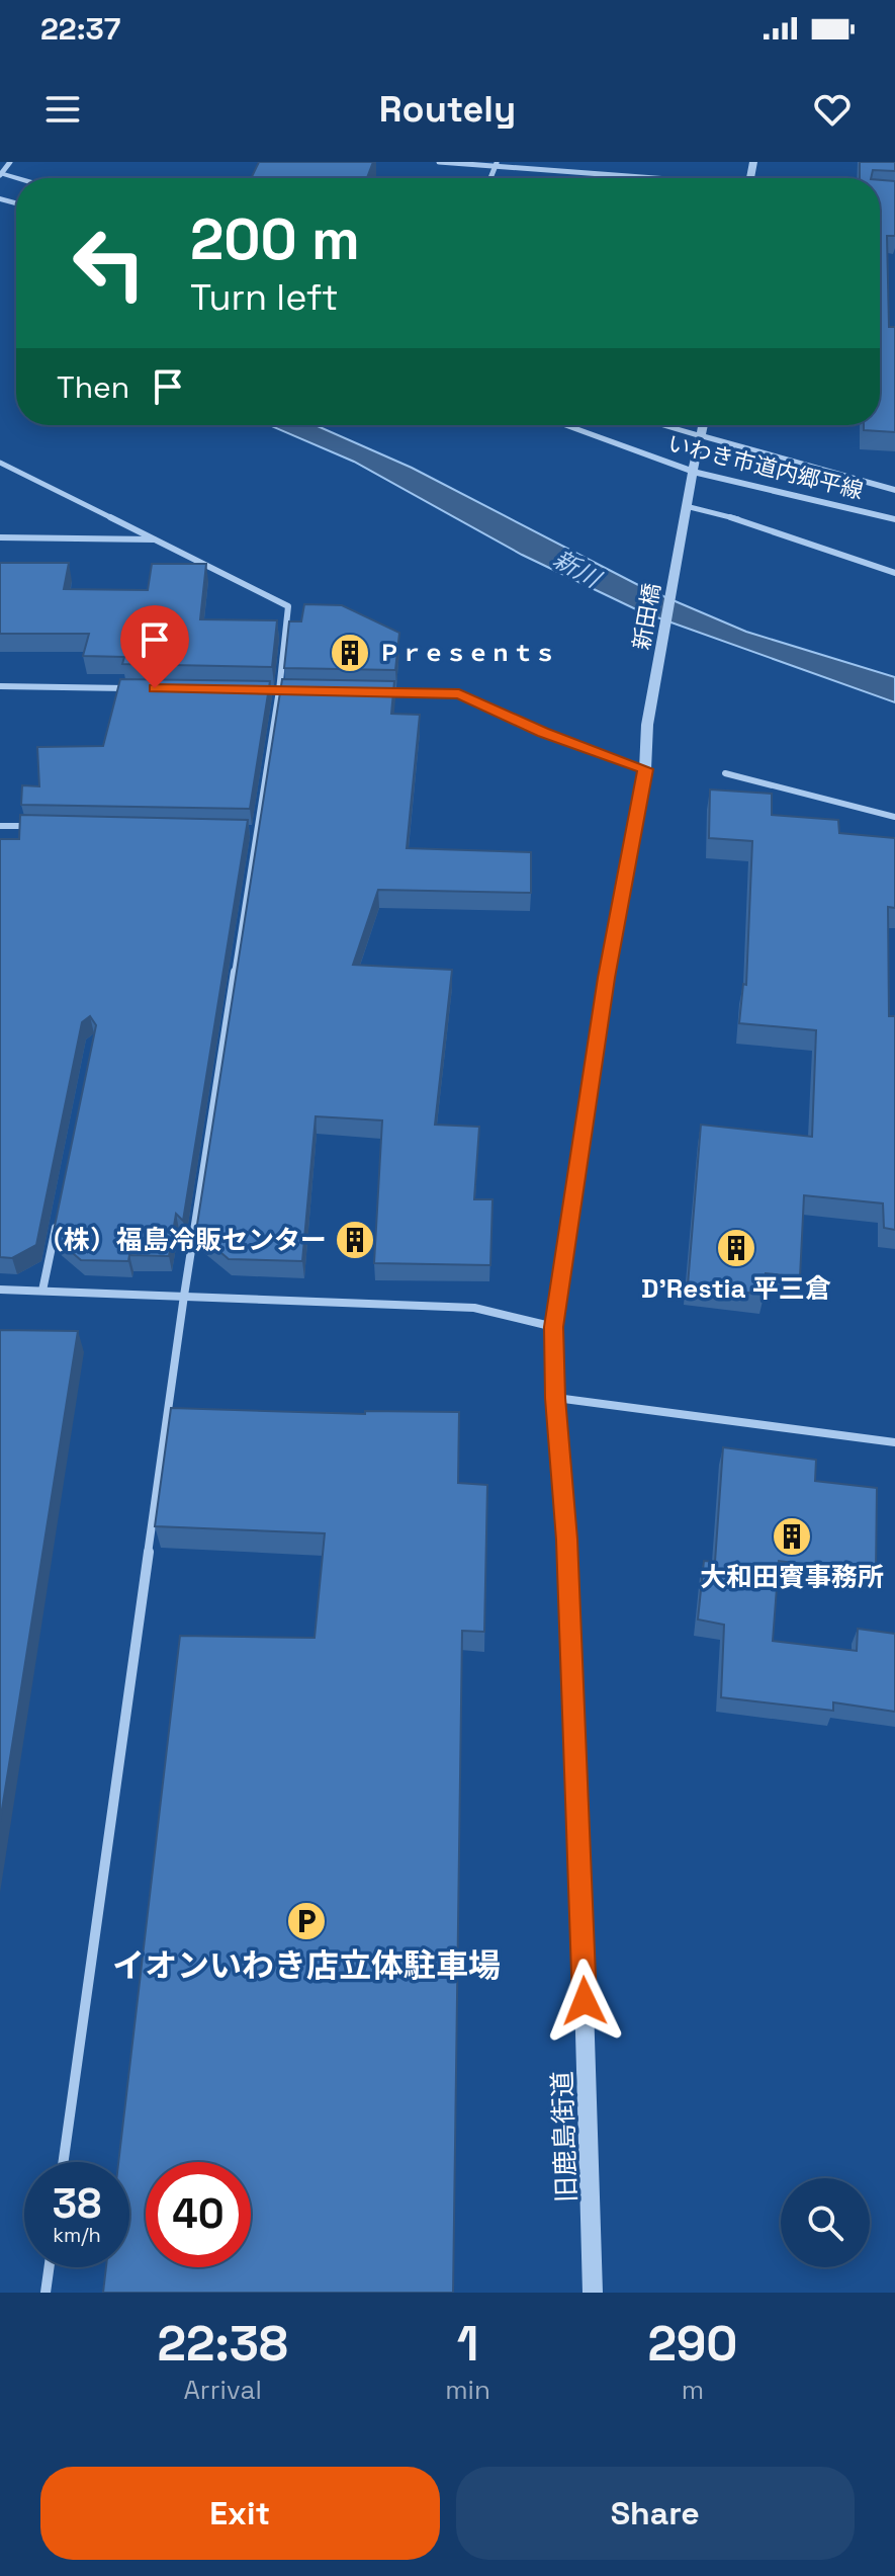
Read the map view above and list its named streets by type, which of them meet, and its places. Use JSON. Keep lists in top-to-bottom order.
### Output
{
  "streets": {
    "street": ["いわき市道内郷平線", "新田橋", "旧鹿島街道"]
  },
  "crossings": [
    ["新田橋", "旧鹿島街道"]
  ],
  "water": ["新川"],
  "places": {
    "building": [
      "Ｐｒｅｓｅｎｔｓ",
      "（株）福島冷販センター",
      "D'Restia 平三倉",
      "大和田賓事務所"
    ],
    "parking": ["イオンいわき店立体駐車場"]
  },
  "page": {
    "status": "22:37",
    "header": "Routely",
    "turn": ["200 m", "Turn left"],
    "then": "Then",
    "speed": "38 km/h",
    "limit": "40",
    "eta": [
      "22:38",
      "Arrival",
      "1",
      "min",
      "290",
      "m"
    ],
    "buttons": ["Exit", "Share"]
  }
}
